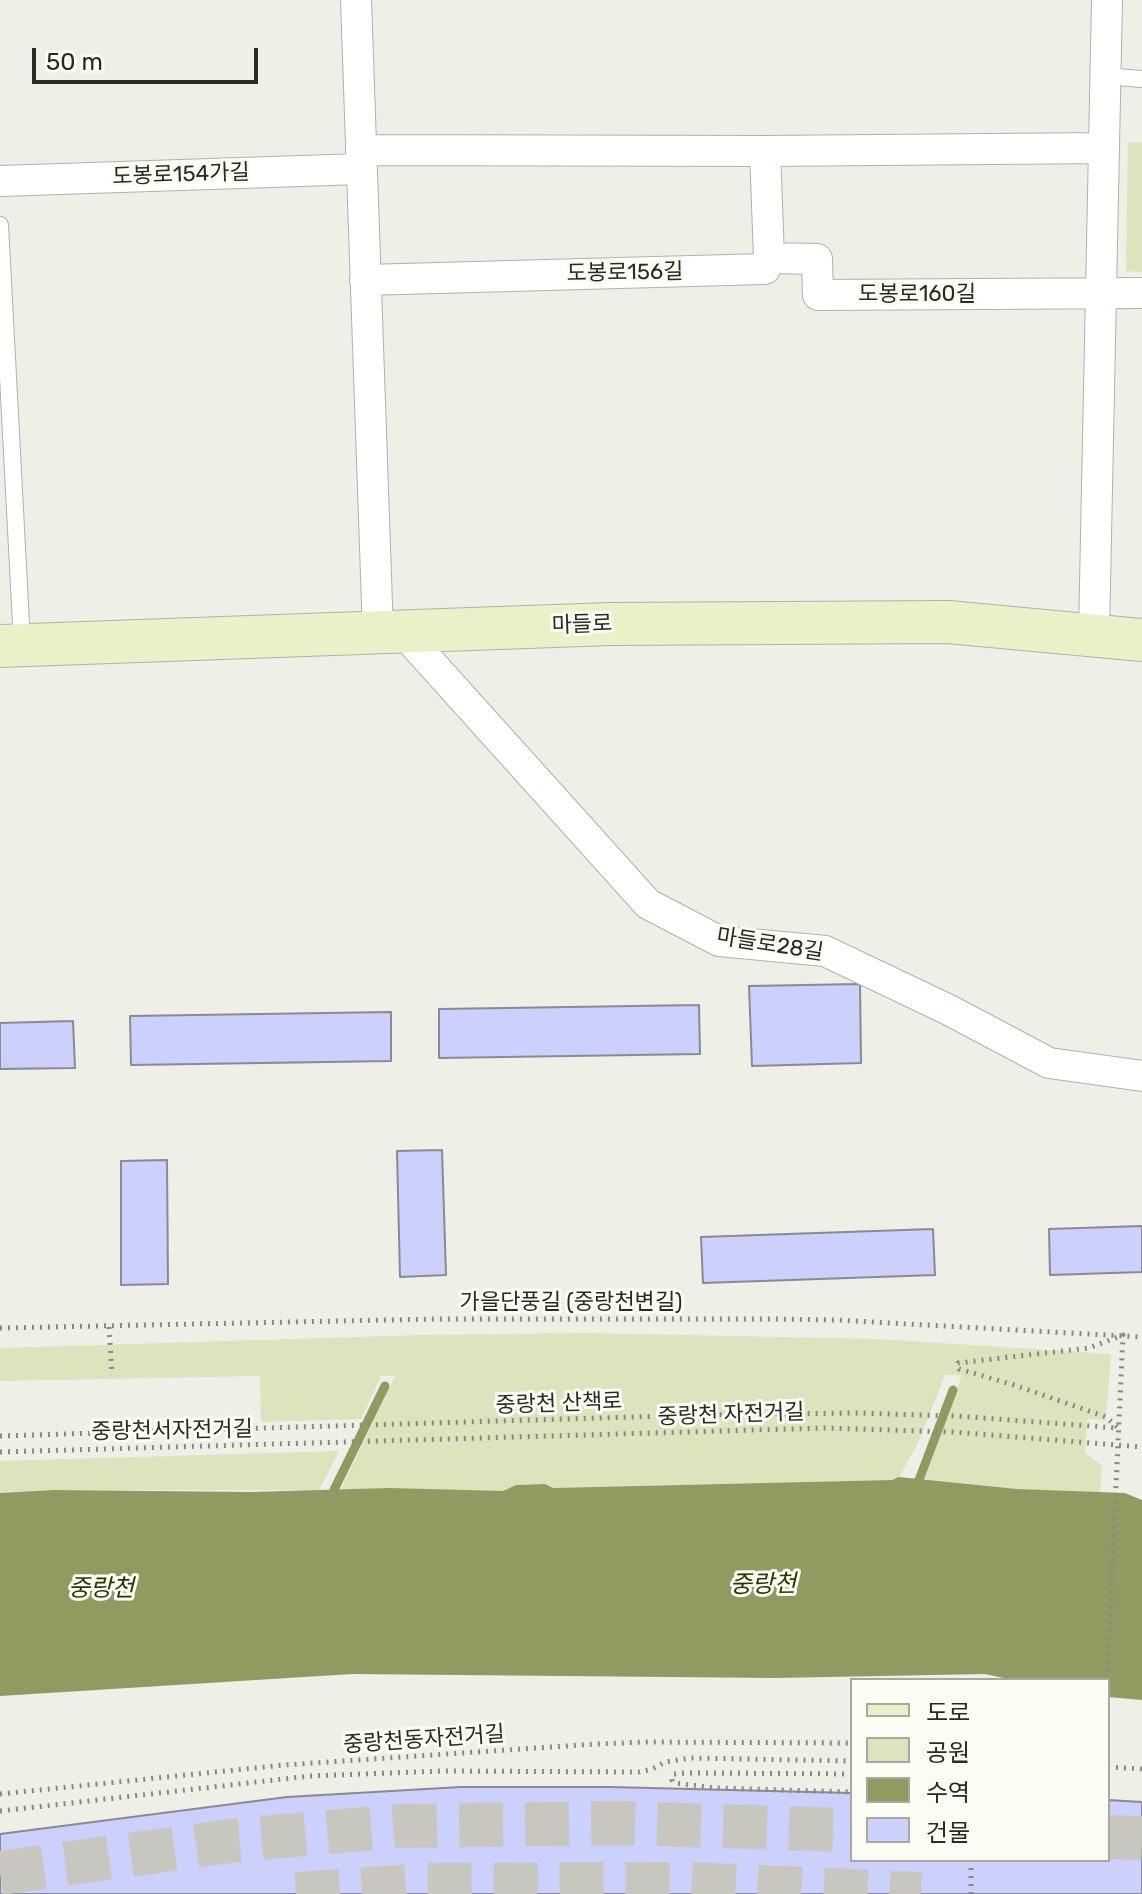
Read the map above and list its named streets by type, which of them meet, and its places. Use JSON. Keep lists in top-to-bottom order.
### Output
{
  "streets": {
    "street": [
      "도봉로154가길",
      "도봉로156길",
      "도봉로160길",
      "마들로",
      "마들로28길"
    ],
    "path": [
      "가을단풍길 (중랑천변길)",
      "중랑천 산책로",
      "중랑천 자전거길",
      "중랑천서자전거길",
      "중랑천동자전거길"
    ]
  },
  "crossings": [
    ["도봉로156길", "도봉로160길"],
    ["마들로", "마들로28길"],
    ["중랑천 자전거길", "중랑천서자전거길"]
  ],
  "water": ["중랑천"],
  "legend": [
    "도로",
    "공원",
    "수역",
    "건물"
  ],
  "scale_bar": "50 m"
}
